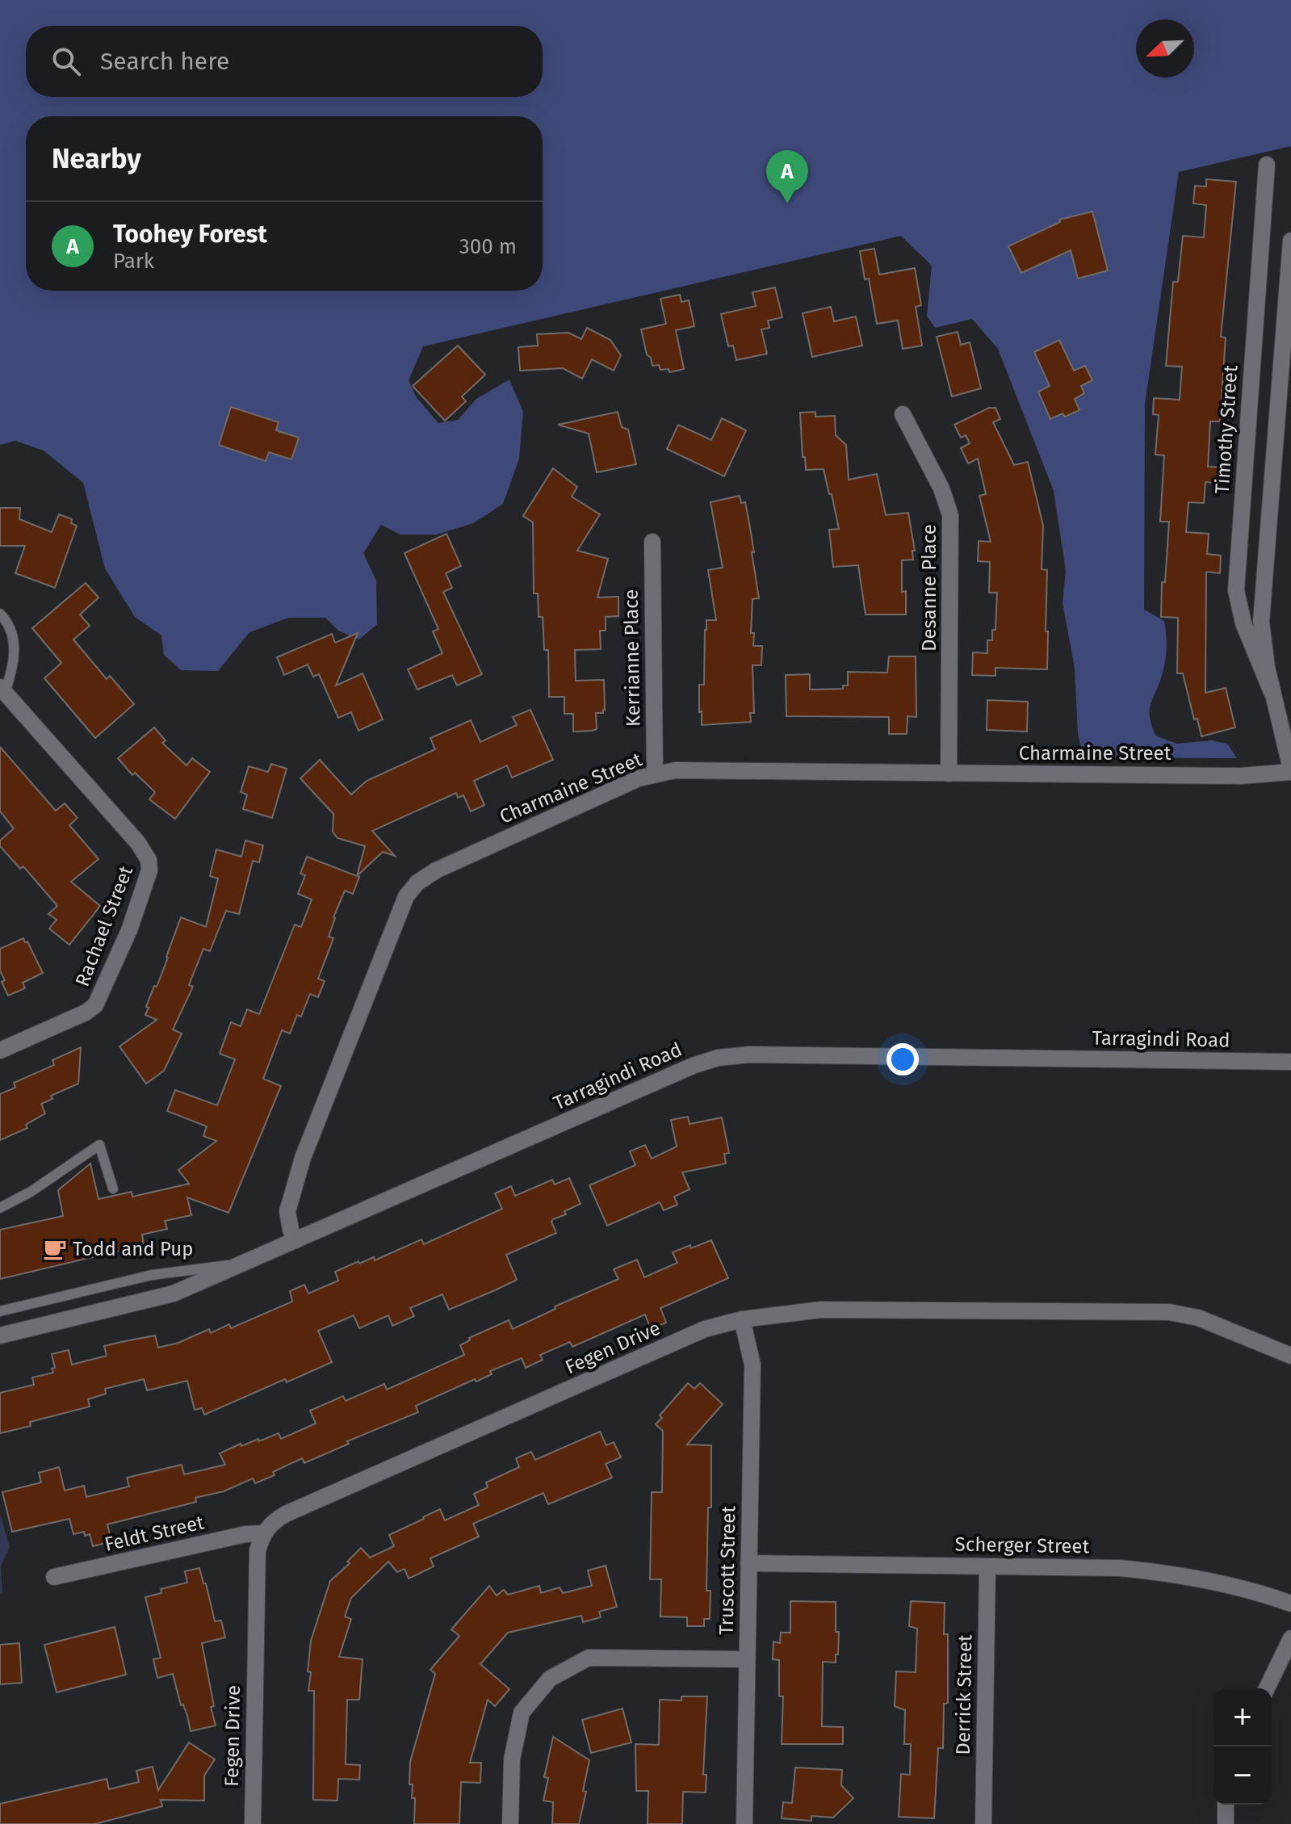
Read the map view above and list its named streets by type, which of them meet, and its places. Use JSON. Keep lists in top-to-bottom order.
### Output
{
  "streets": {
    "street": [
      "Timothy Street",
      "Desanne Place",
      "Kerrianne Place",
      "Charmaine Street",
      "Rachael Street",
      "Tarragindi Road",
      "Fegen Drive",
      "Feldt Street",
      "Scherger Street",
      "Truscott Street",
      "Derrick Street"
    ]
  },
  "crossings": [
    ["Timothy Street", "Charmaine Street"],
    ["Desanne Place", "Charmaine Street"],
    ["Kerrianne Place", "Charmaine Street"],
    ["Charmaine Street", "Tarragindi Road"],
    ["Fegen Drive", "Feldt Street"],
    ["Fegen Drive", "Truscott Street"],
    ["Scherger Street", "Truscott Street"],
    ["Scherger Street", "Derrick Street"]
  ],
  "places": {
    "cafe": ["Todd and Pup"]
  },
  "north": "bottom left",
  "page": {
    "search": "Search here",
    "heading": "Nearby",
    "pins": "A",
    "list": [
      {
        "mark": "A",
        "name": "Toohey Forest",
        "note": "Park",
        "value": "300 m"
      }
    ],
    "map_buttons": ["+", "−"]
  }
}
